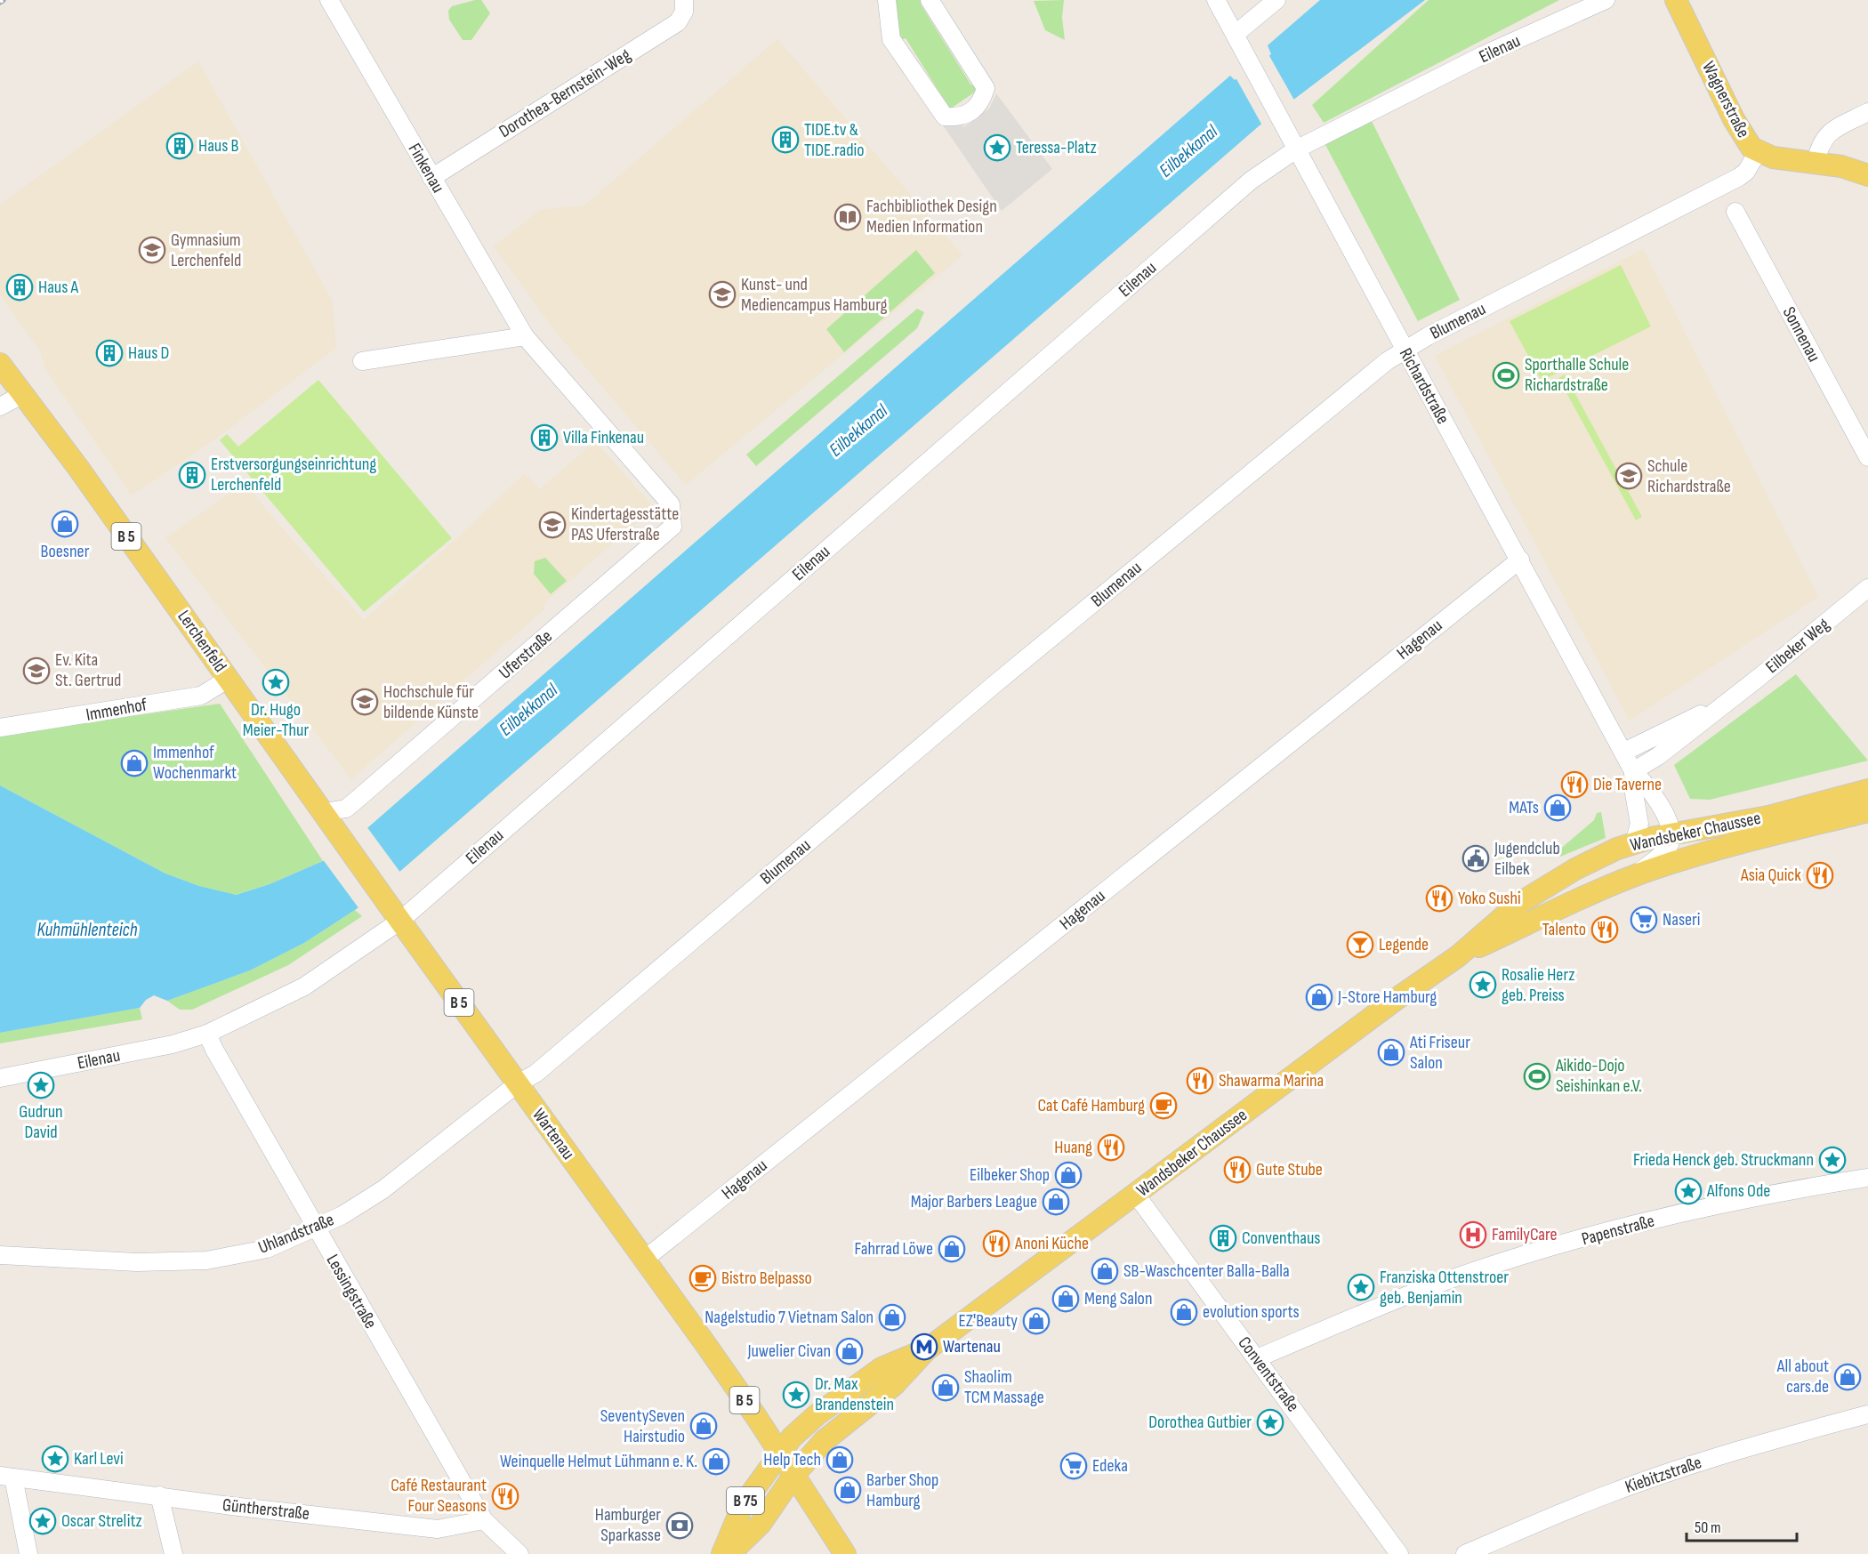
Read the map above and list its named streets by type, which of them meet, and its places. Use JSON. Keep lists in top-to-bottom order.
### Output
{
  "streets": {
    "main road": [
      "Wagnerstraße",
      "B 5",
      "Lerchenfeld",
      "Wandsbeker Chaussee",
      "Wartenau",
      "B 75"
    ],
    "street": [
      "Eilenau",
      "Dorothea-Bernstein-Weg",
      "Finkenau",
      "Blumenau",
      "Sonnenau",
      "Richardstraße",
      "Hagenau",
      "Eilbeker Weg",
      "Uferstraße",
      "Immenhof",
      "Papenstraße",
      "Uhlandstraße",
      "Lessingstraße",
      "Conventstraße",
      "Kiebitzstraße",
      "Güntherstraße"
    ]
  },
  "crossings": [
    ["Eilenau", "Richardstraße"],
    ["Eilenau", "Lerchenfeld"],
    ["Eilenau", "Wartenau"],
    ["Eilenau", "Lessingstraße"],
    ["Dorothea-Bernstein-Weg", "Finkenau"],
    ["Wagnerstraße", "Blumenau"],
    ["Finkenau", "Uferstraße"],
    ["Blumenau", "Richardstraße"],
    ["Blumenau", "Wartenau"],
    ["Blumenau", "Uhlandstraße"],
    ["Richardstraße", "Hagenau"],
    ["Richardstraße", "Eilbeker Weg"],
    ["Richardstraße", "Wandsbeker Chaussee"],
    ["B 5", "Wandsbeker Chaussee"],
    ["B 5", "Wartenau"],
    ["B 5", "B 75"],
    ["Hagenau", "Wartenau"],
    ["Lerchenfeld", "Uferstraße"],
    ["Lerchenfeld", "Immenhof"],
    ["Lerchenfeld", "Wartenau"],
    ["Wandsbeker Chaussee", "Wartenau"],
    ["Wandsbeker Chaussee", "Conventstraße"],
    ["Wandsbeker Chaussee", "B 75"],
    ["Wartenau", "Uhlandstraße"],
    ["Wartenau", "B 75"],
    ["Papenstraße", "Conventstraße"],
    ["Uhlandstraße", "Lessingstraße"],
    ["Lessingstraße", "Güntherstraße"]
  ],
  "water": ["Eilbekkanal", "Kuhmühlenteich"],
  "places": {
    "building": [
      "TIDE.tv & TIDE.radio",
      "Haus B",
      "Haus A",
      "Haus D",
      "Villa Finkenau",
      "Erstversorgungseinrichtung Lerchenfeld",
      "Conventhaus"
    ],
    "place": [
      "Teressa-Platz",
      "Dr. Hugo Meier-Thur",
      "Rosalie Herz geb. Preiss",
      "Gudrun David",
      "Frieda Henck geb. Struckmann",
      "Alfons Ode",
      "Franziska Ottenstroer geb. Benjamin",
      "Dr. Max Brandenstein",
      "Dorothea Gutbier",
      "Karl Levi",
      "Oscar Strelitz"
    ],
    "library": ["Fachbibliothek Design Medien Information"],
    "school or university": [
      "Gymnasium Lerchenfeld",
      "Kunst- und Mediencampus Hamburg",
      "Schule Richardstraße",
      "Kindertagesstätte PAS Uferstraße",
      "Ev. Kita St. Gertrud",
      "Hochschule für bildende Künste"
    ],
    "sports": ["Sporthalle Schule Richardstraße", "Aikido-Dojo Seishinkan e.V."],
    "shop": [
      "Boesner",
      "Immenhof Wochenmarkt",
      "MATs",
      "J-Store Hamburg",
      "Ati Friseur Salon",
      "Eilbeker Shop",
      "Major Barbers League",
      "Fahrrad Löwe",
      "SB-Waschcenter Balla-Balla",
      "Meng Salon",
      "evolution sports",
      "Nagelstudio 7 Vietnam Salon",
      "EZ'Beauty",
      "Juwelier Civan",
      "All about cars.de",
      "Shaolim TCM Massage",
      "SeventySeven Hairstudio",
      "Help Tech",
      "Weinquelle Helmut Lühmann e. K.",
      "Barber Shop Hamburg"
    ],
    "restaurant": [
      "Die Taverne",
      "Asia Quick",
      "Yoko Sushi",
      "Talento",
      "Shawarma Marina",
      "Huang",
      "Gute Stube",
      "Anoni Küche",
      "Café Restaurant Four Seasons"
    ],
    "public building": ["Jugendclub Eilbek"],
    "supermarket": ["Naseri", "Edeka"],
    "bar": ["Legende"],
    "cafe": ["Cat Café Hamburg", "Bistro Belpasso"],
    "hospital": ["FamilyCare"],
    "metro station": ["Wartenau"],
    "bank": ["Hamburger Sparkasse"]
  },
  "scale_bar": "50 m"
}
